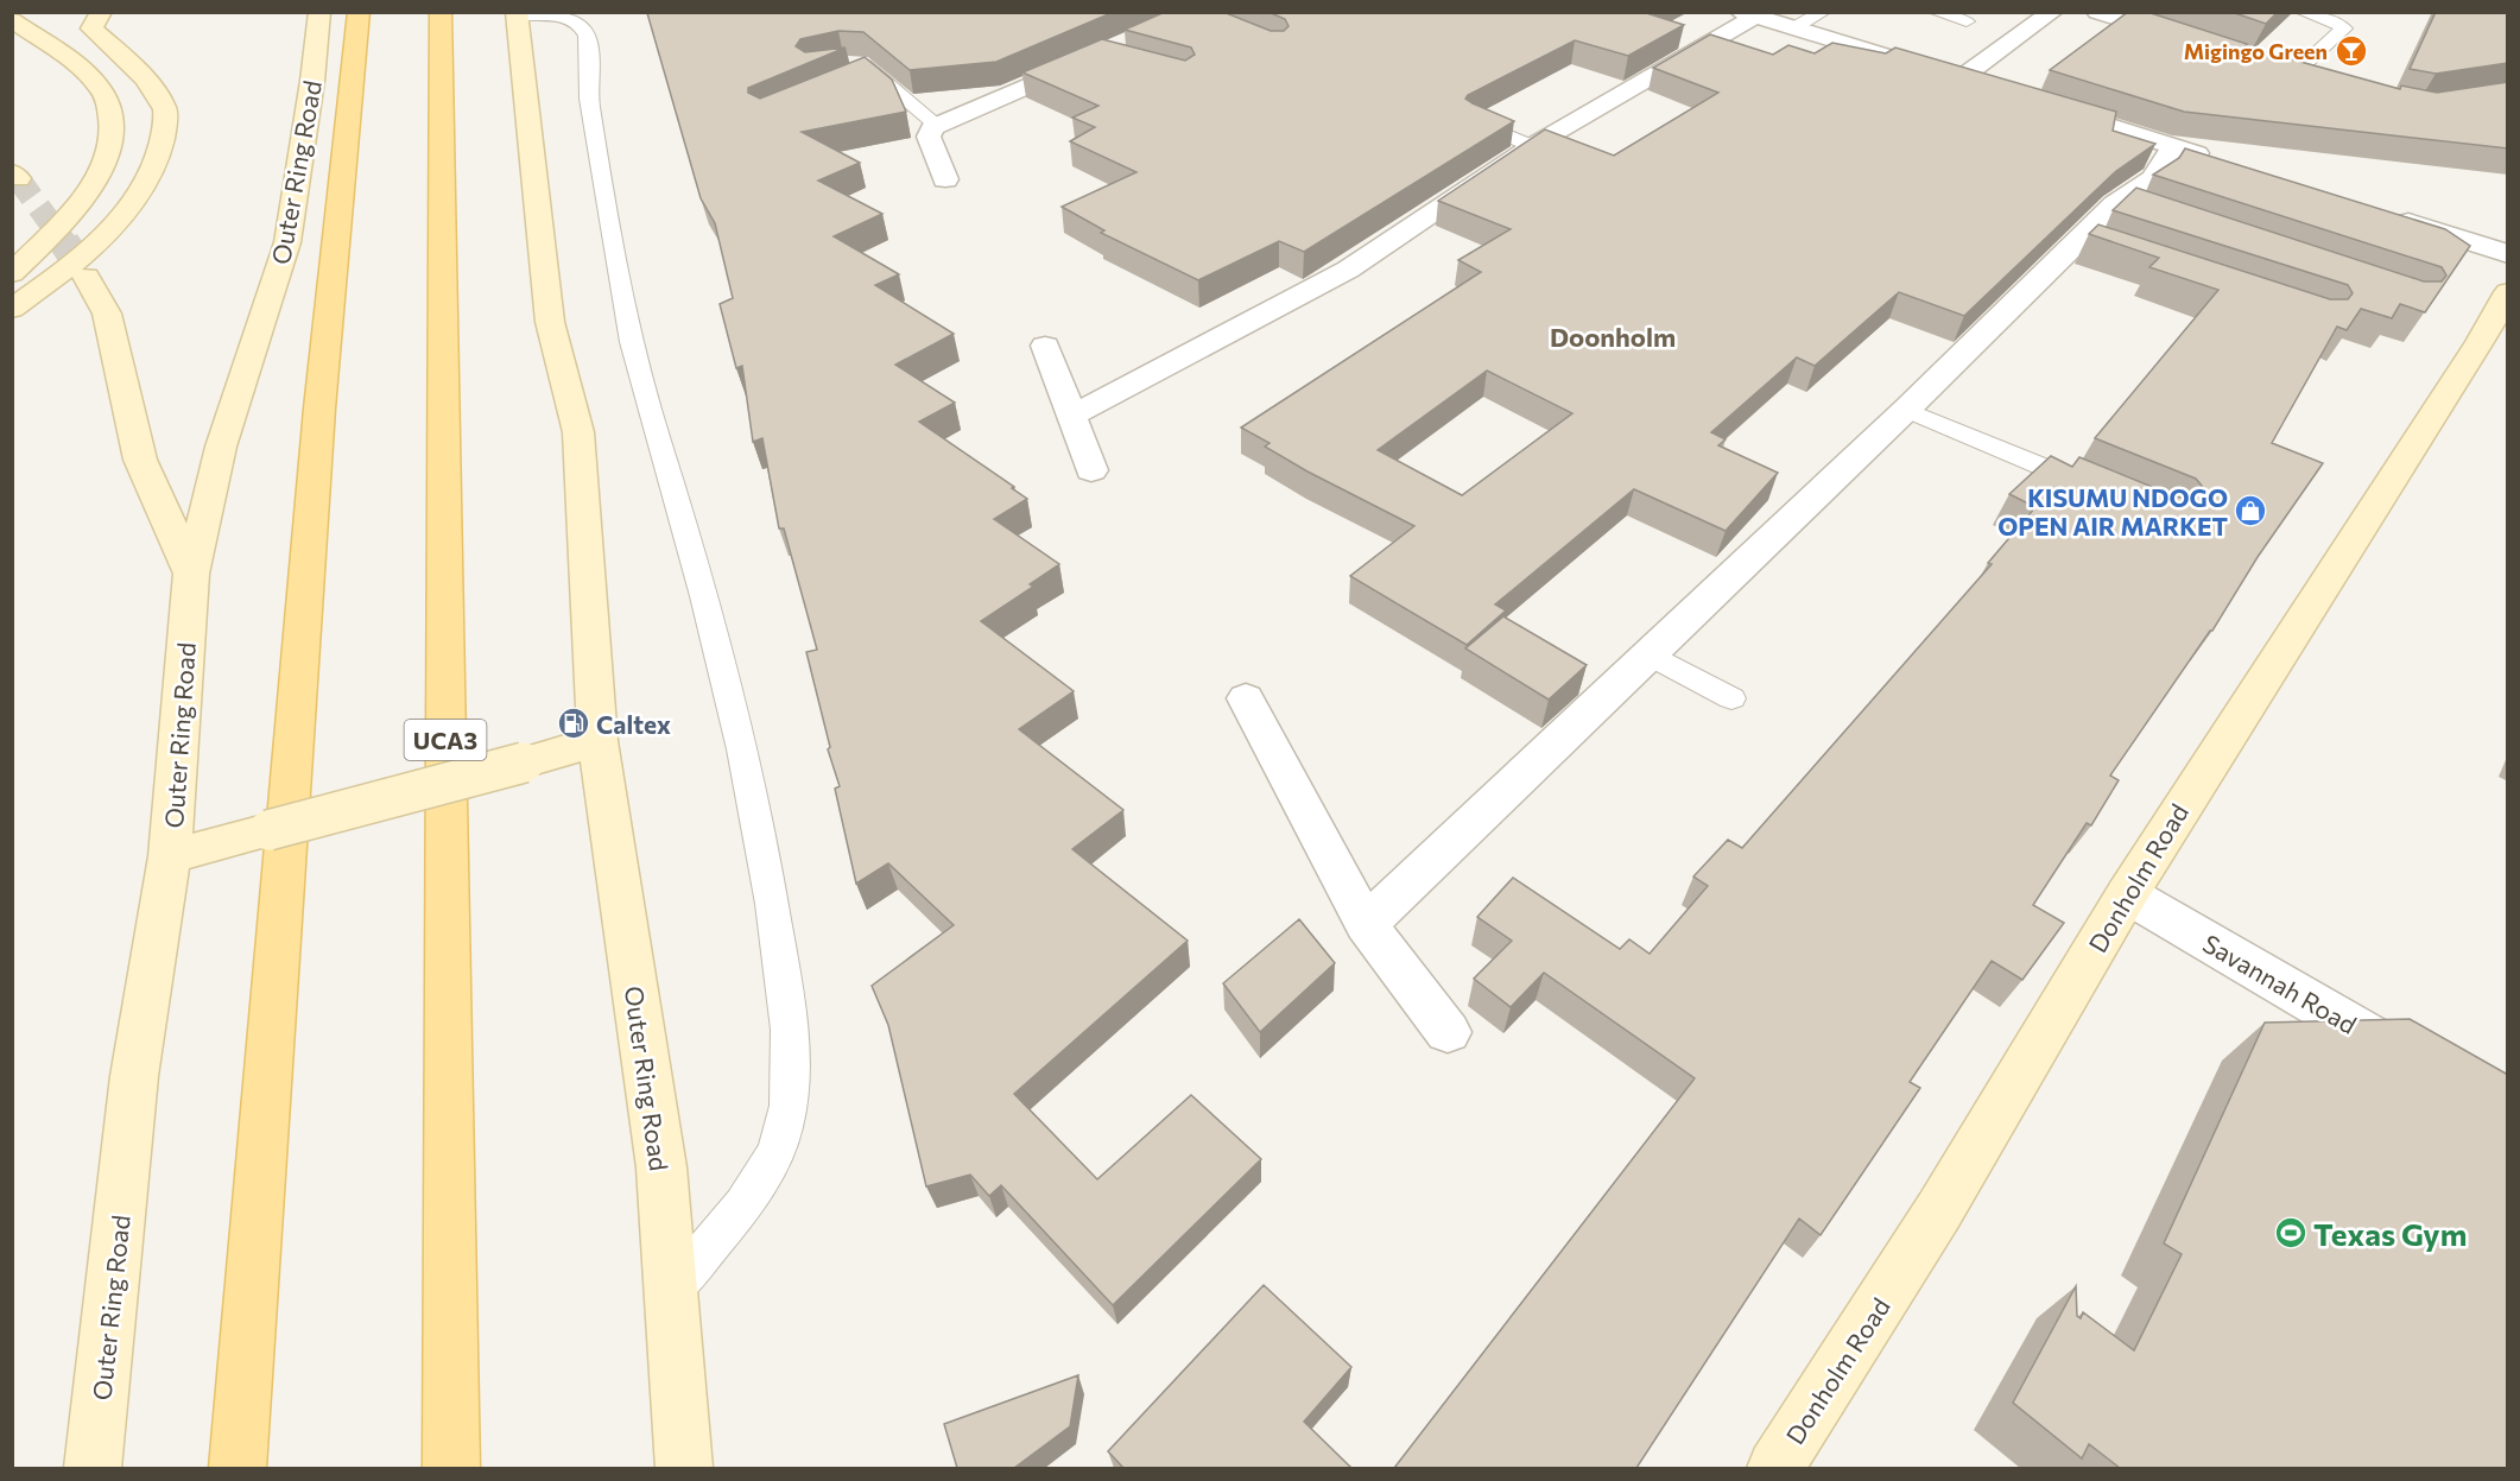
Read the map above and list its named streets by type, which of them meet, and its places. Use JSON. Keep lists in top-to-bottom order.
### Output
{
  "streets": {
    "main road": ["Outer Ring Road", "UCA3", "Donholm Road"],
    "street": ["Savannah Road"]
  },
  "crossings": [
    ["Donholm Road", "Savannah Road"]
  ],
  "districts": ["Doonholm"],
  "places": {
    "bar": ["Migingo Green"],
    "shop": ["KISUMU NDOGO OPEN AIR MARKET"],
    "fuel station": ["Caltex"],
    "sports": ["Texas Gym"]
  }
}
